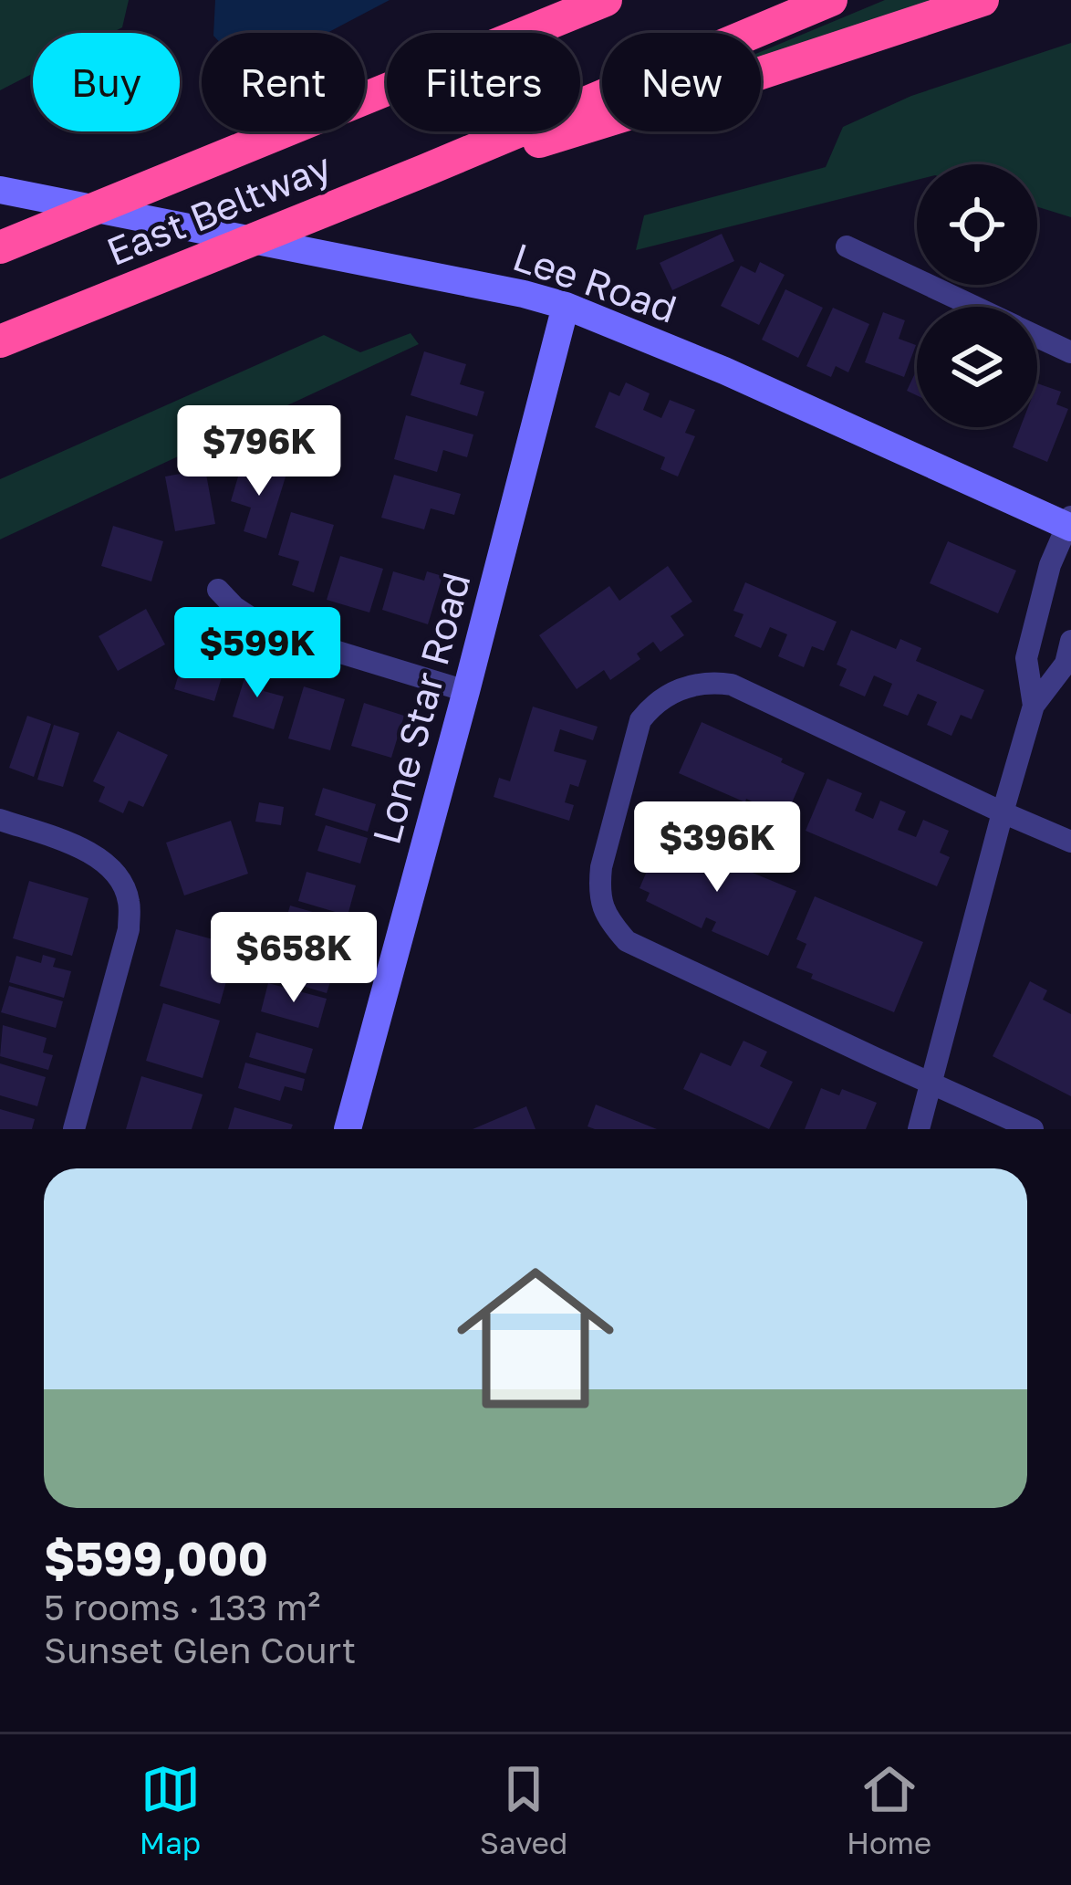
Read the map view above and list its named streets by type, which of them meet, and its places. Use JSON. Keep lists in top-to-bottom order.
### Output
{
  "streets": {
    "highway": ["East Beltway"],
    "street": ["Lee Road", "Lone Star Road"]
  },
  "crossings": [
    ["Lee Road", "Lone Star Road"]
  ],
  "page": {
    "chip": [
      "Buy",
      "Rent",
      "Filters",
      "New"
    ],
    "price": [
      "$796K",
      "$599K",
      "$396K",
      "$658K"
    ],
    "list": [
      {
        "name": "$599,000",
        "note": "5 rooms · 133 m² · Sunset Glen Court"
      }
    ],
    "tabs": ["Map", "Saved", "Home"]
  }
}
